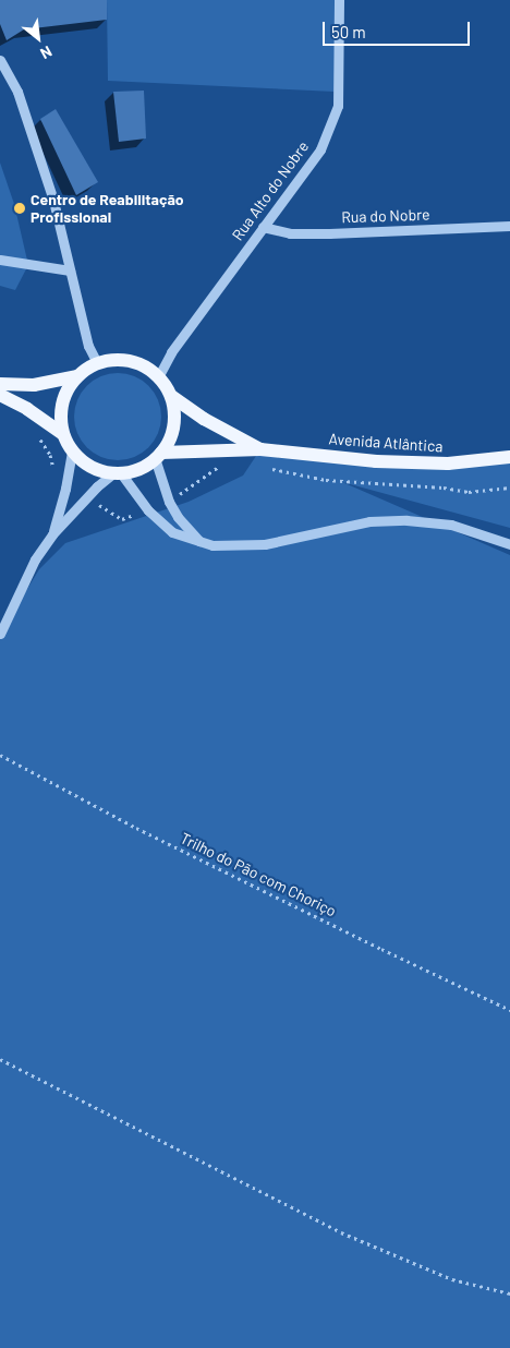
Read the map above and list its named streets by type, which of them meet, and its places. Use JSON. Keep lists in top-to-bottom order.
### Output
{
  "streets": {
    "main road": ["Avenida Atlântica"],
    "street": ["Rua Alto do Nobre", "Rua do Nobre"],
    "path": ["Trilho do Pão com Choriço"]
  },
  "crossings": [
    ["Rua Alto do Nobre", "Rua do Nobre"],
    ["Rua Alto do Nobre", "Avenida Atlântica"]
  ],
  "places": ["Centro de Reabilitação Profissional"],
  "scale_bar": "50 m",
  "north": "bottom right"
}
